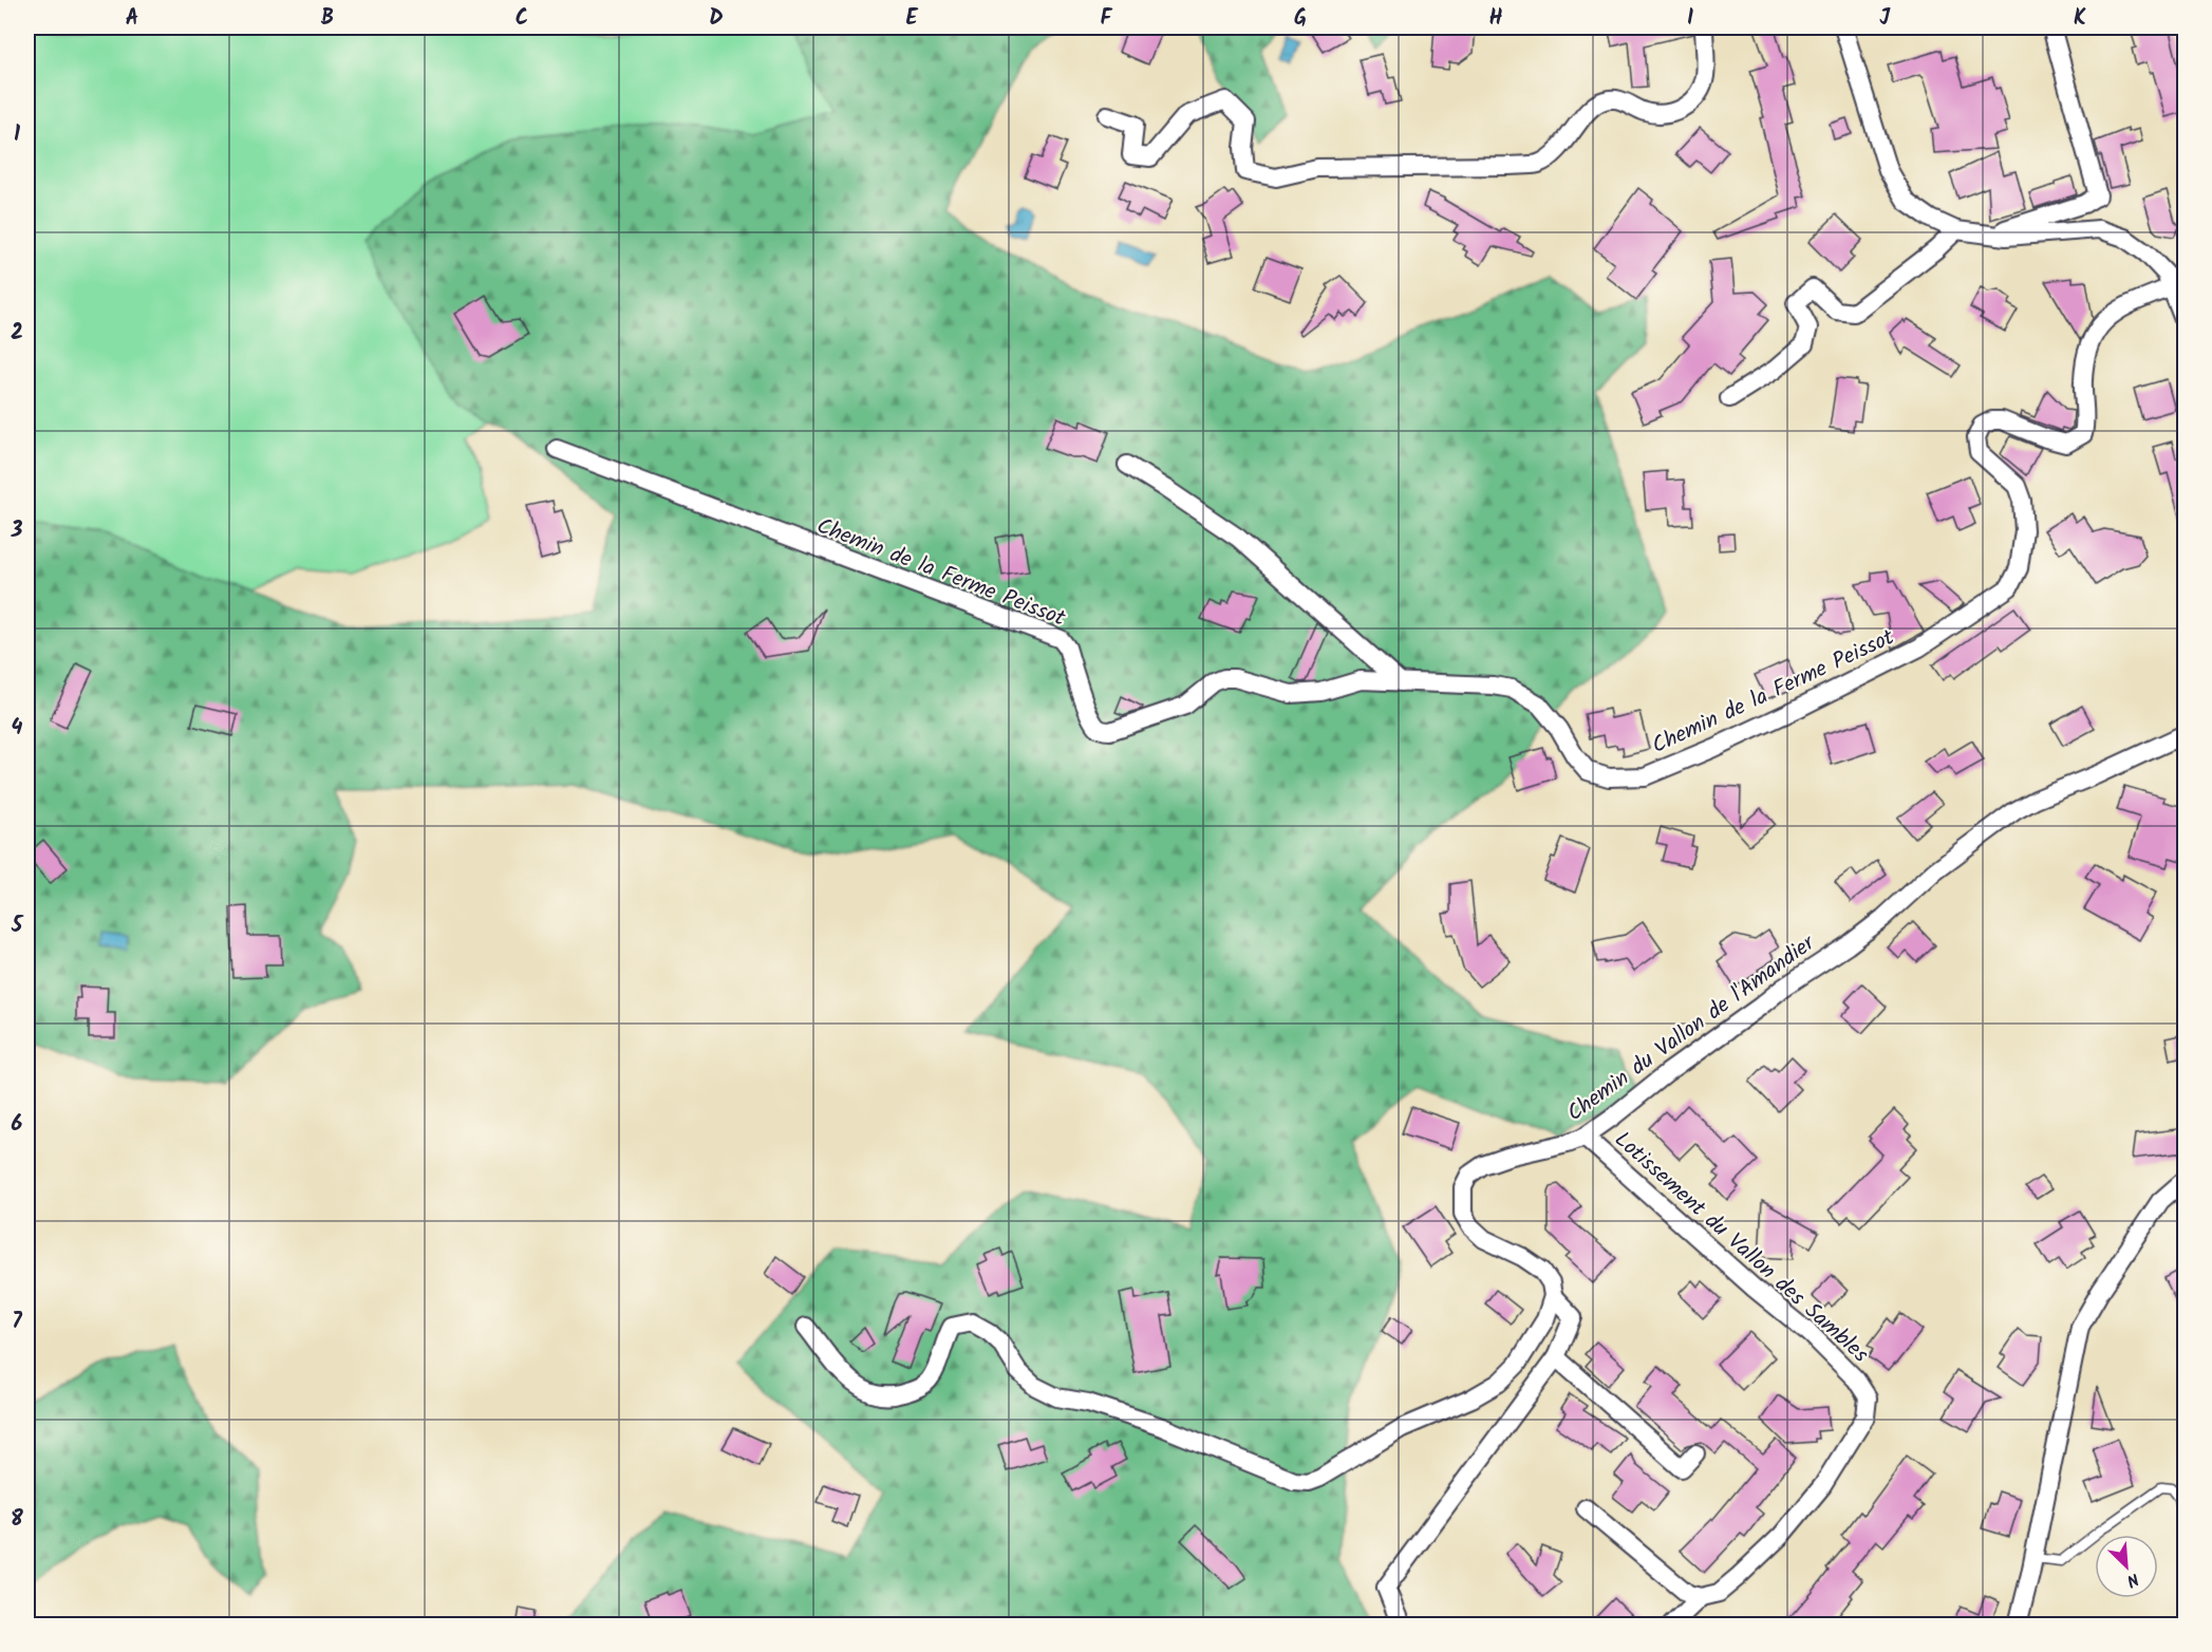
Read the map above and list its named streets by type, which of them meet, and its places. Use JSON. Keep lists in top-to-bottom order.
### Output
{
  "streets": {
    "street": ["Chemin de la Ferme Peissot", "Chemin du Vallon de l'Amandier", "Lotissement du Vallon des Sambles"]
  },
  "crossings": [
    ["Chemin du Vallon de l'Amandier", "Lotissement du Vallon des Sambles"]
  ],
  "north": "bottom right",
  "grid": {
    "columns": [
      "A",
      "B",
      "C",
      "D",
      "E",
      "F",
      "G",
      "H",
      "I",
      "J",
      "K"
    ],
    "rows": [
      "1",
      "2",
      "3",
      "4",
      "5",
      "6",
      "7",
      "8"
    ]
  }
}
